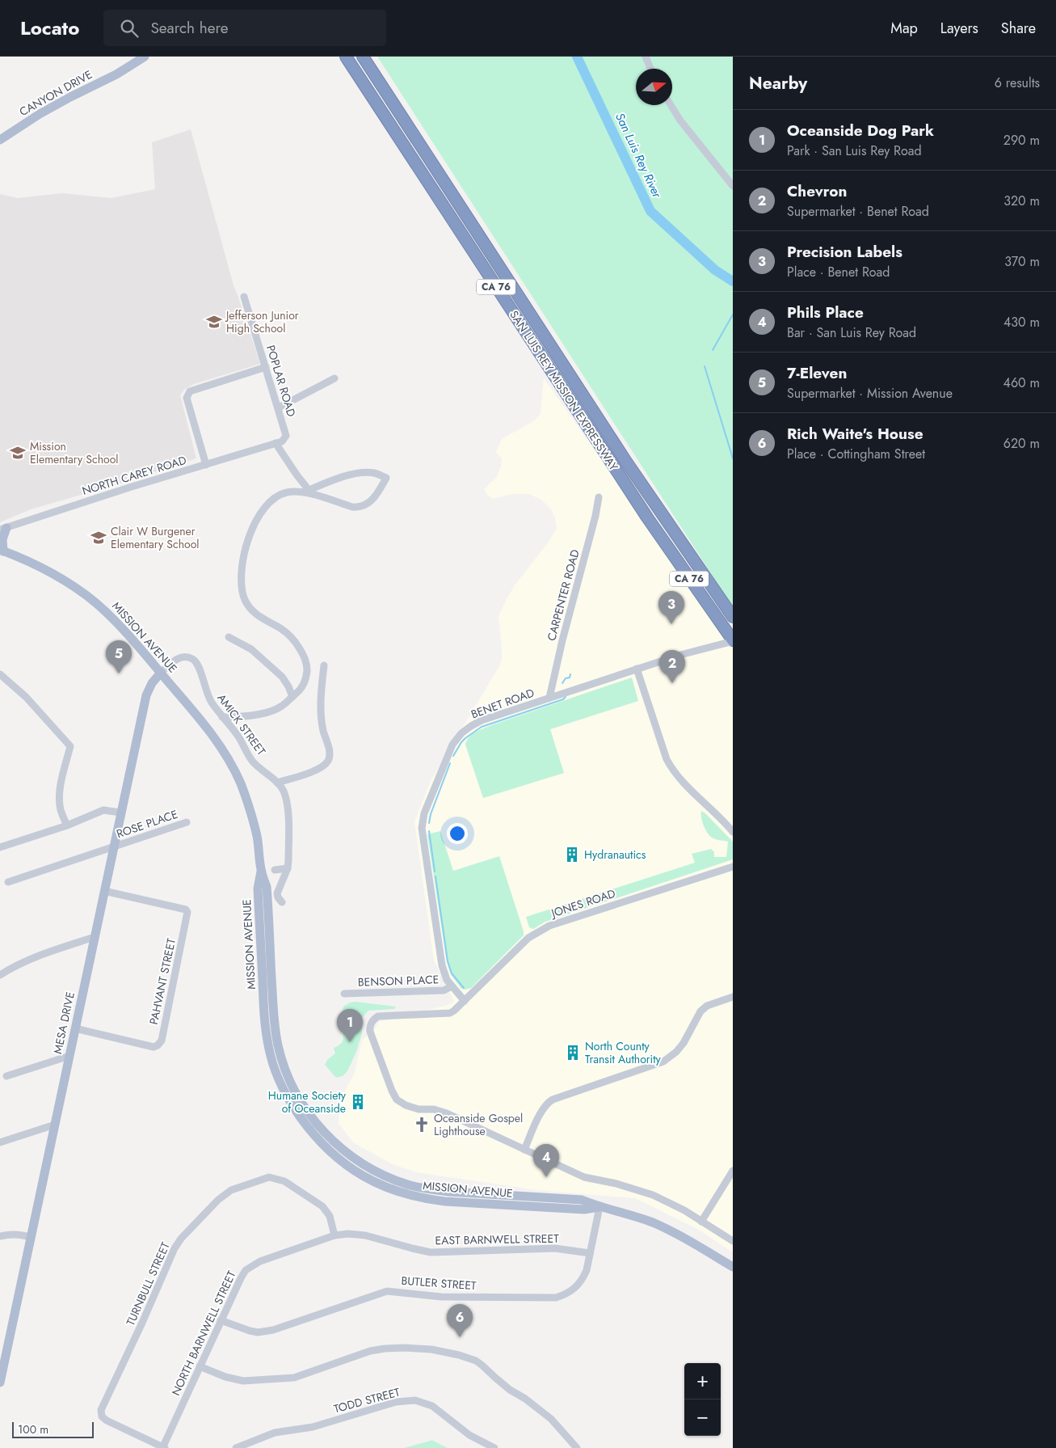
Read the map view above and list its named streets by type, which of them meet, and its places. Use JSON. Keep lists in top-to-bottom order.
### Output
{
  "streets": {
    "highway": ["CA 76", "SAN LUIS REY MISSION EXPRESSWAY"],
    "main road": ["CANYON DRIVE", "MISSION AVENUE", "MESA DRIVE"],
    "street": [
      "POPLAR ROAD",
      "NORTH CAREY ROAD",
      "CARPENTER ROAD",
      "BENET ROAD",
      "AMICK STREET",
      "ROSE PLACE",
      "JONES ROAD",
      "BENSON PLACE",
      "PAHVANT STREET",
      "EAST BARNWELL STREET",
      "BUTLER STREET",
      "TURNBULL STREET",
      "NORTH BARNWELL STREET",
      "TODD STREET"
    ]
  },
  "crossings": [
    ["POPLAR ROAD", "NORTH CAREY ROAD"],
    ["SAN LUIS REY MISSION EXPRESSWAY", "BENET ROAD"],
    ["CARPENTER ROAD", "BENET ROAD"],
    ["MISSION AVENUE", "AMICK STREET"],
    ["MISSION AVENUE", "MESA DRIVE"],
    ["MISSION AVENUE", "BUTLER STREET"],
    ["BENET ROAD", "JONES ROAD"],
    ["BENET ROAD", "BENSON PLACE"],
    ["AMICK STREET", "MESA DRIVE"],
    ["ROSE PLACE", "MESA DRIVE"],
    ["PAHVANT STREET", "MESA DRIVE"],
    ["EAST BARNWELL STREET", "BUTLER STREET"],
    ["EAST BARNWELL STREET", "TURNBULL STREET"],
    ["EAST BARNWELL STREET", "NORTH BARNWELL STREET"],
    ["BUTLER STREET", "NORTH BARNWELL STREET"],
    ["TURNBULL STREET", "NORTH BARNWELL STREET"]
  ],
  "water": ["San Luis Rey River"],
  "places": {
    "school or university": ["Jefferson Junior High School", "Mission Elementary School", "Clair W Burgener Elementary School"],
    "building": ["Hydranautics", "North County Transit Authority", "Humane Society of Oceanside"],
    "church": ["Oceanside Gospel Lighthouse"]
  },
  "scale_bar": "100 m",
  "north": "right",
  "page": {
    "header": "Locato",
    "search": "Search here",
    "nav": ["Map", "Layers", "Share"],
    "heading": ["Nearby", "6 results"],
    "list": [
      {
        "mark": "1",
        "name": "Oceanside Dog Park",
        "note": "Park · San Luis Rey Road",
        "value": "290 m"
      },
      {
        "mark": "2",
        "name": "Chevron",
        "note": "Supermarket · Benet Road",
        "value": "320 m"
      },
      {
        "mark": "3",
        "name": "Precision Labels",
        "note": "Place · Benet Road",
        "value": "370 m"
      },
      {
        "mark": "4",
        "name": "Phils Place",
        "note": "Bar · San Luis Rey Road",
        "value": "430 m"
      },
      {
        "mark": "5",
        "name": "7-Eleven",
        "note": "Supermarket · Mission Avenue",
        "value": "460 m"
      },
      {
        "mark": "6",
        "name": "Rich Waite's House",
        "note": "Place · Cottingham Street",
        "value": "620 m"
      }
    ],
    "pins": [
      "3",
      "5",
      "2",
      "1",
      "4",
      "6"
    ],
    "map_buttons": ["+", "−"],
    "scale": "100 m"
  }
}
